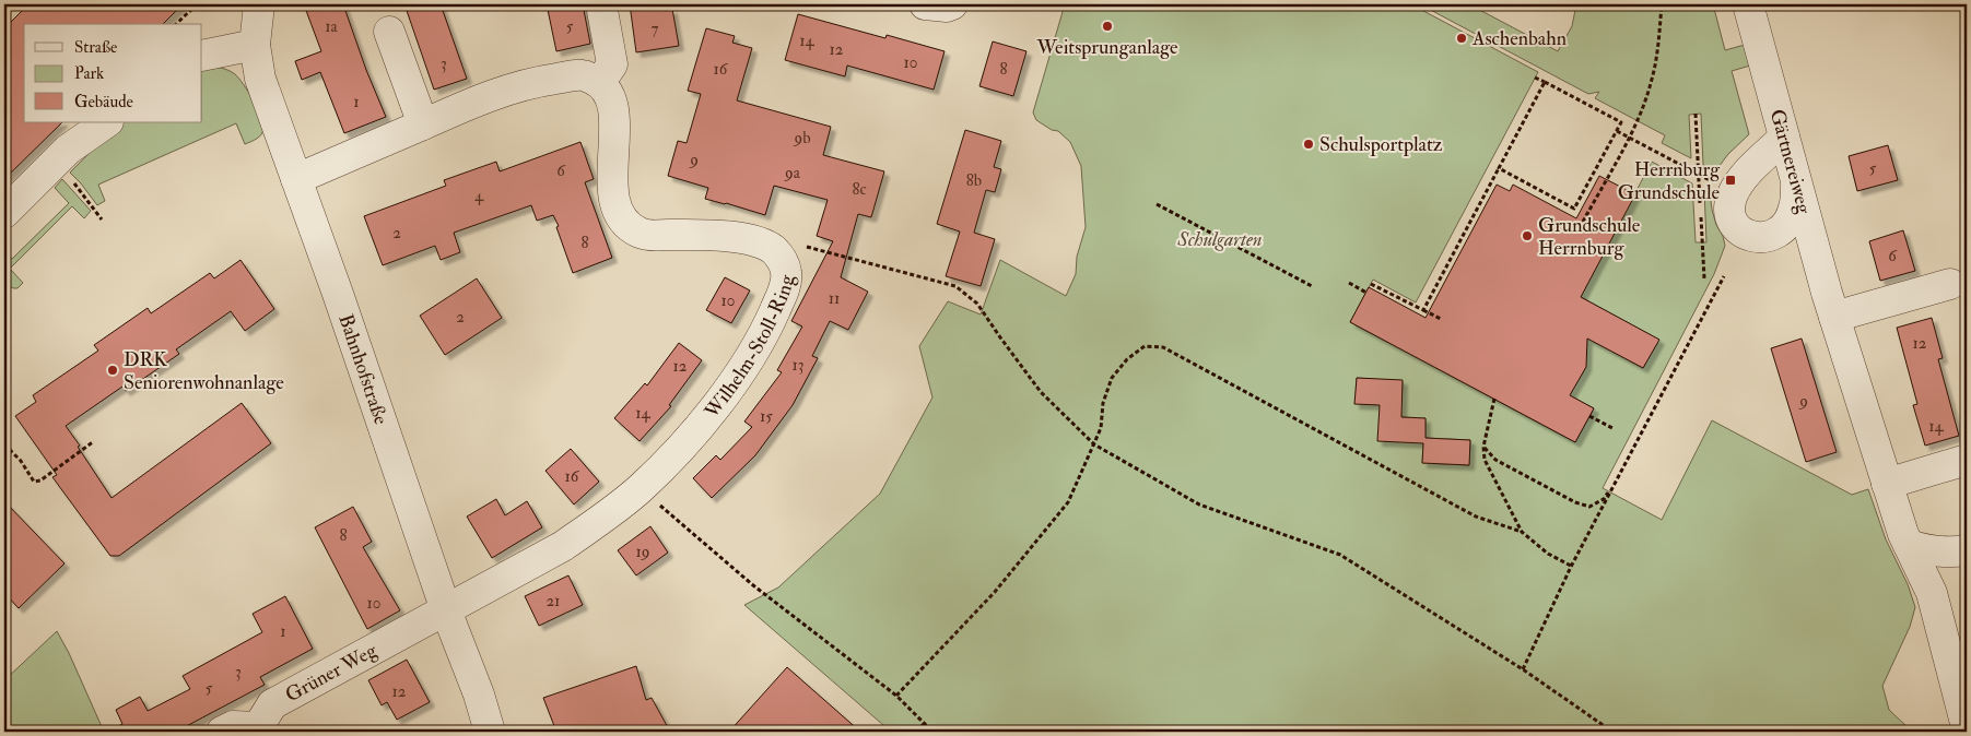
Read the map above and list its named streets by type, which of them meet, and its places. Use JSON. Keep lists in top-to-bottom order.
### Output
{
  "streets": {
    "street": [
      "Gärtnereiweg",
      "Wilhelm-Stoll-Ring",
      "Bahnhofstraße",
      "Grüner Weg"
    ]
  },
  "crossings": [
    ["Wilhelm-Stoll-Ring", "Bahnhofstraße"],
    ["Wilhelm-Stoll-Ring", "Grüner Weg"],
    ["Bahnhofstraße", "Grüner Weg"]
  ],
  "parks": ["Schulgarten"],
  "places": {
    "other": [
      "Weitsprunganlage",
      "Aschenbahn",
      "Schulsportplatz",
      "Grundschule Herrnburg",
      "DRK Seniorenwohnanlage"
    ],
    "transit": ["Herrnburg Grundschule"]
  },
  "house_numbers": [
    "1a",
    "5",
    "7",
    "14",
    "12",
    "10",
    "3",
    "16",
    "8",
    "1",
    "9b",
    "9",
    "5",
    "6",
    "9a",
    "8b",
    "8c",
    "4",
    "2",
    "8",
    "6",
    "11",
    "10",
    "2",
    "12",
    "13",
    "12",
    "9",
    "14",
    "15",
    "14",
    "16",
    "8",
    "19",
    "21",
    "10",
    "1",
    "3",
    "5",
    "12"
  ],
  "legend": ["Straße", "Park", "Gebäude"]
}
